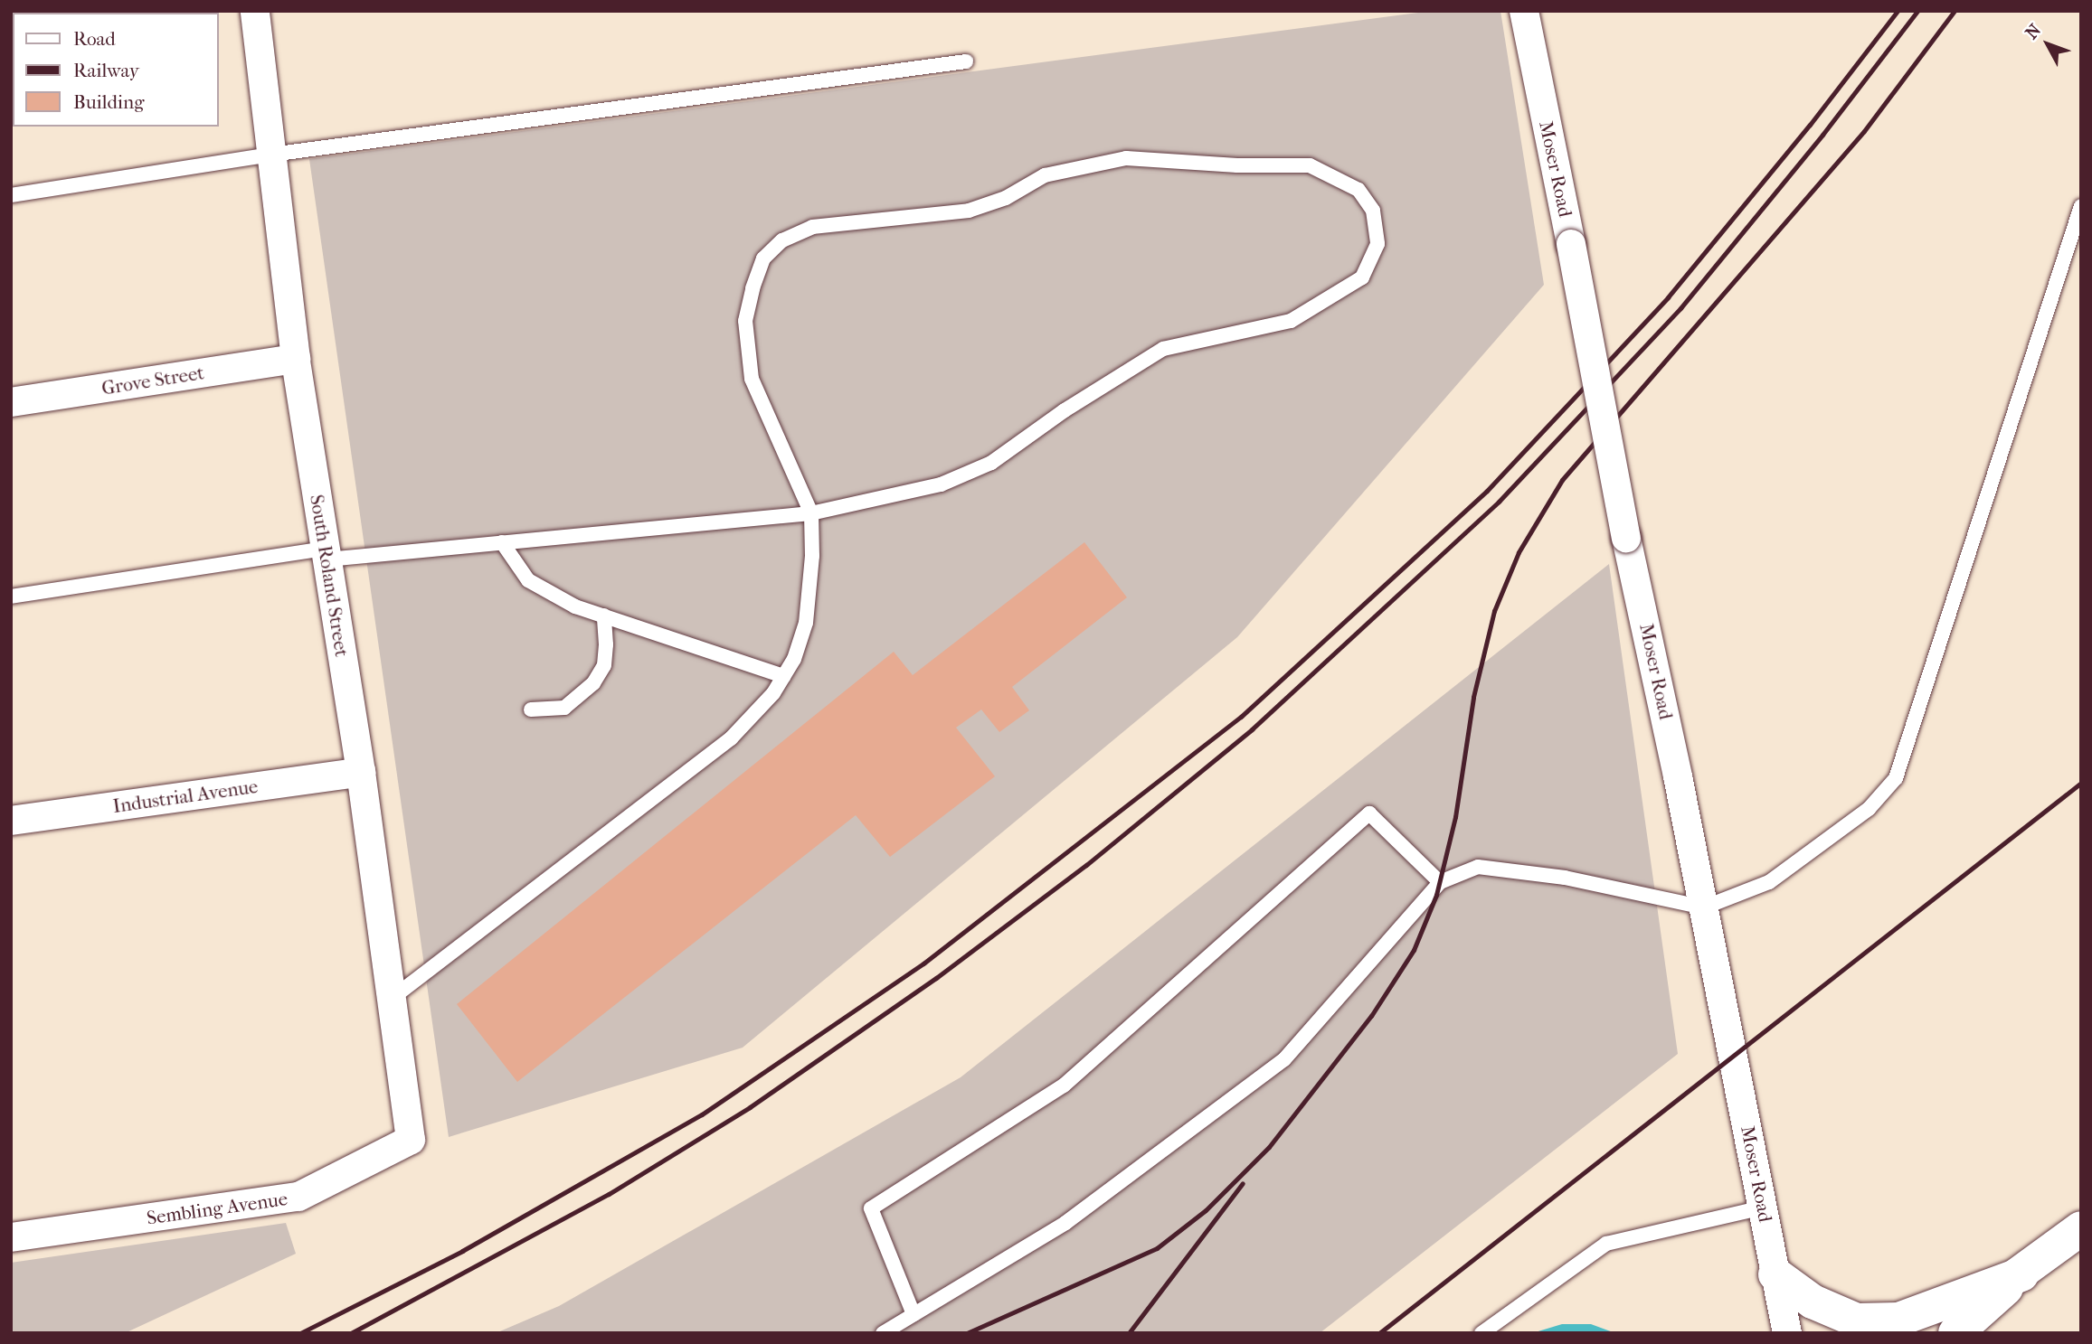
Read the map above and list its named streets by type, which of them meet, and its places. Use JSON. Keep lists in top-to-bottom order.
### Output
{
  "streets": {
    "street": [
      "Moser Road",
      "Grove Street",
      "South Roland Street",
      "Industrial Avenue",
      "Sembling Avenue"
    ]
  },
  "crossings": [
    ["Grove Street", "South Roland Street"],
    ["South Roland Street", "Industrial Avenue"],
    ["South Roland Street", "Sembling Avenue"]
  ],
  "legend": ["Road", "Railway", "Building"],
  "north": "top left"
}
